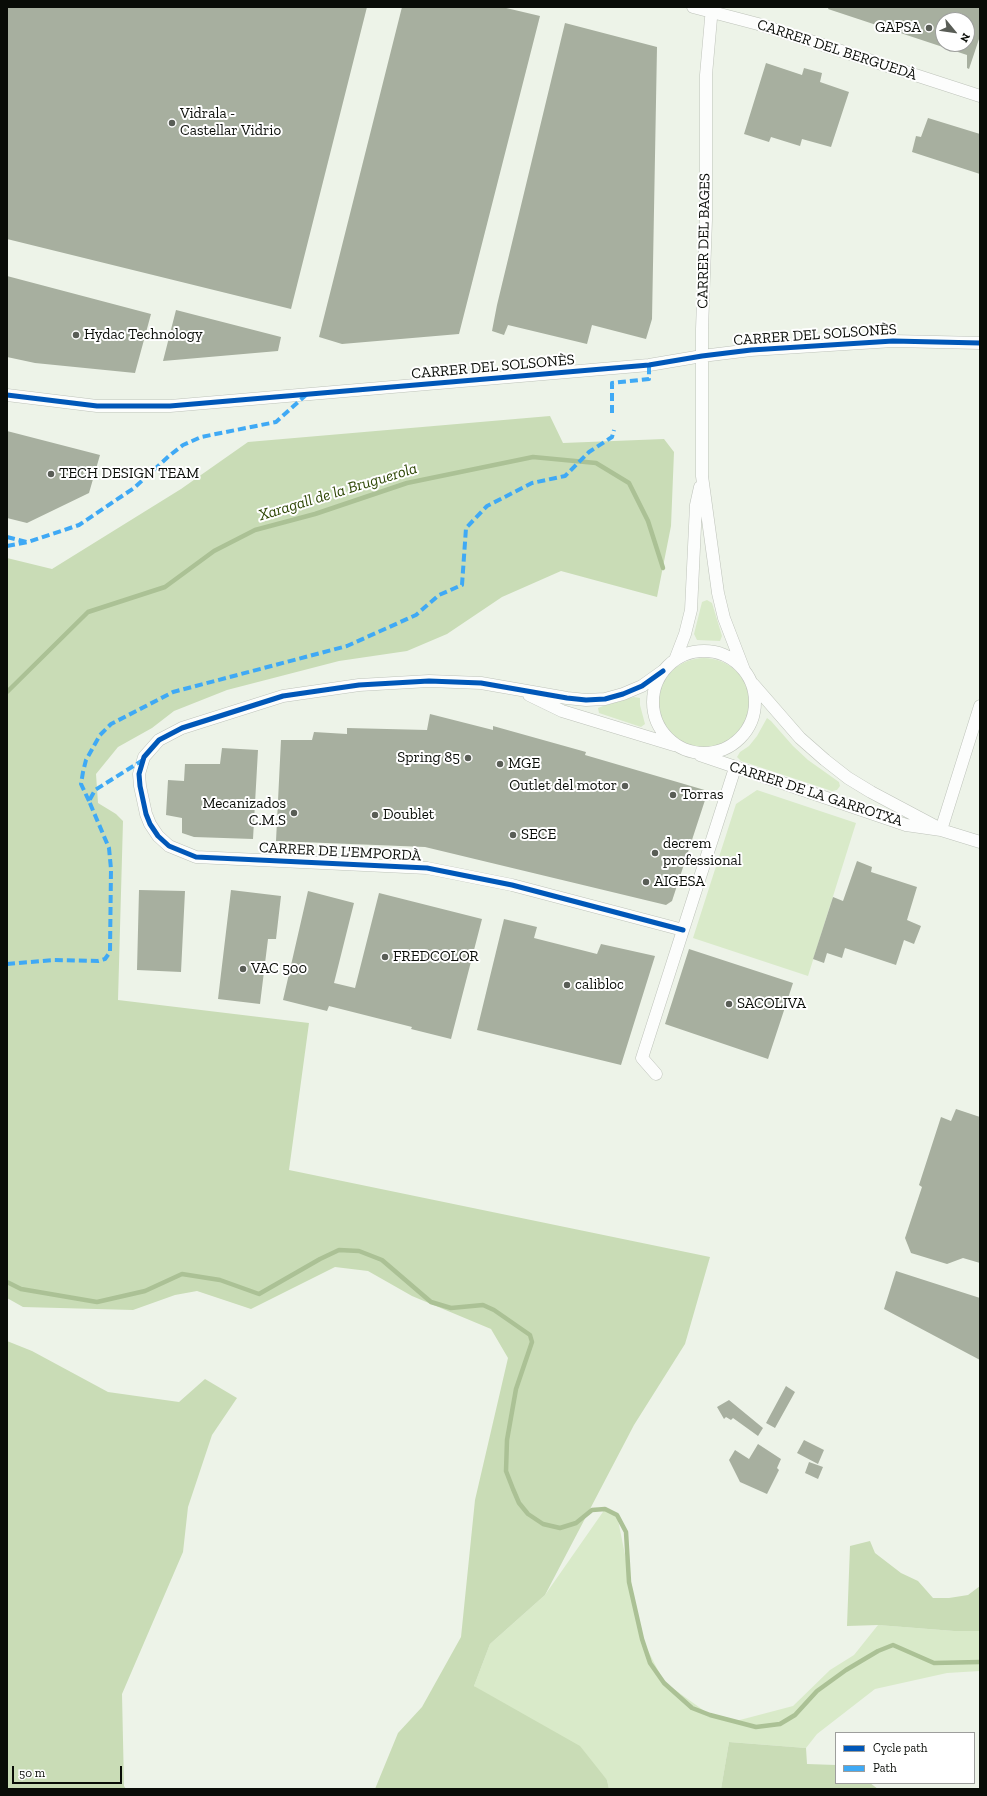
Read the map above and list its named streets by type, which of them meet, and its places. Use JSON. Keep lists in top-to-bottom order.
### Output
{
  "streets": {
    "street": [
      "CARRER DEL BERGUEDÀ",
      "CARRER DEL BAGES",
      "CARRER DEL SOLSONÈS",
      "CARRER DE LA GARROTXA",
      "CARRER DE L'EMPORDÀ"
    ]
  },
  "crossings": [
    ["CARRER DEL BERGUEDÀ", "CARRER DEL BAGES"],
    ["CARRER DEL BAGES", "CARRER DEL SOLSONÈS"],
    ["CARRER DEL BAGES", "CARRER DE LA GARROTXA"]
  ],
  "water": ["Xaragall de la Bruguerola"],
  "places": [
    "GAPSA",
    "Vidrala - Castellar Vidrio",
    "Hydac Technology",
    "TECH DESIGN TEAM",
    "Spring 85",
    "MGE",
    "Outlet del motor",
    "Torras",
    "Mecanizados C.M.S",
    "Doublet",
    "SECE",
    "decrem professional",
    "AIGESA",
    "FREDCOLOR",
    "VAC 500",
    "calibloc",
    "SACOLIVA"
  ],
  "legend": ["Cycle path", "Path"],
  "scale_bar": "50 m",
  "north": "bottom right"
}
